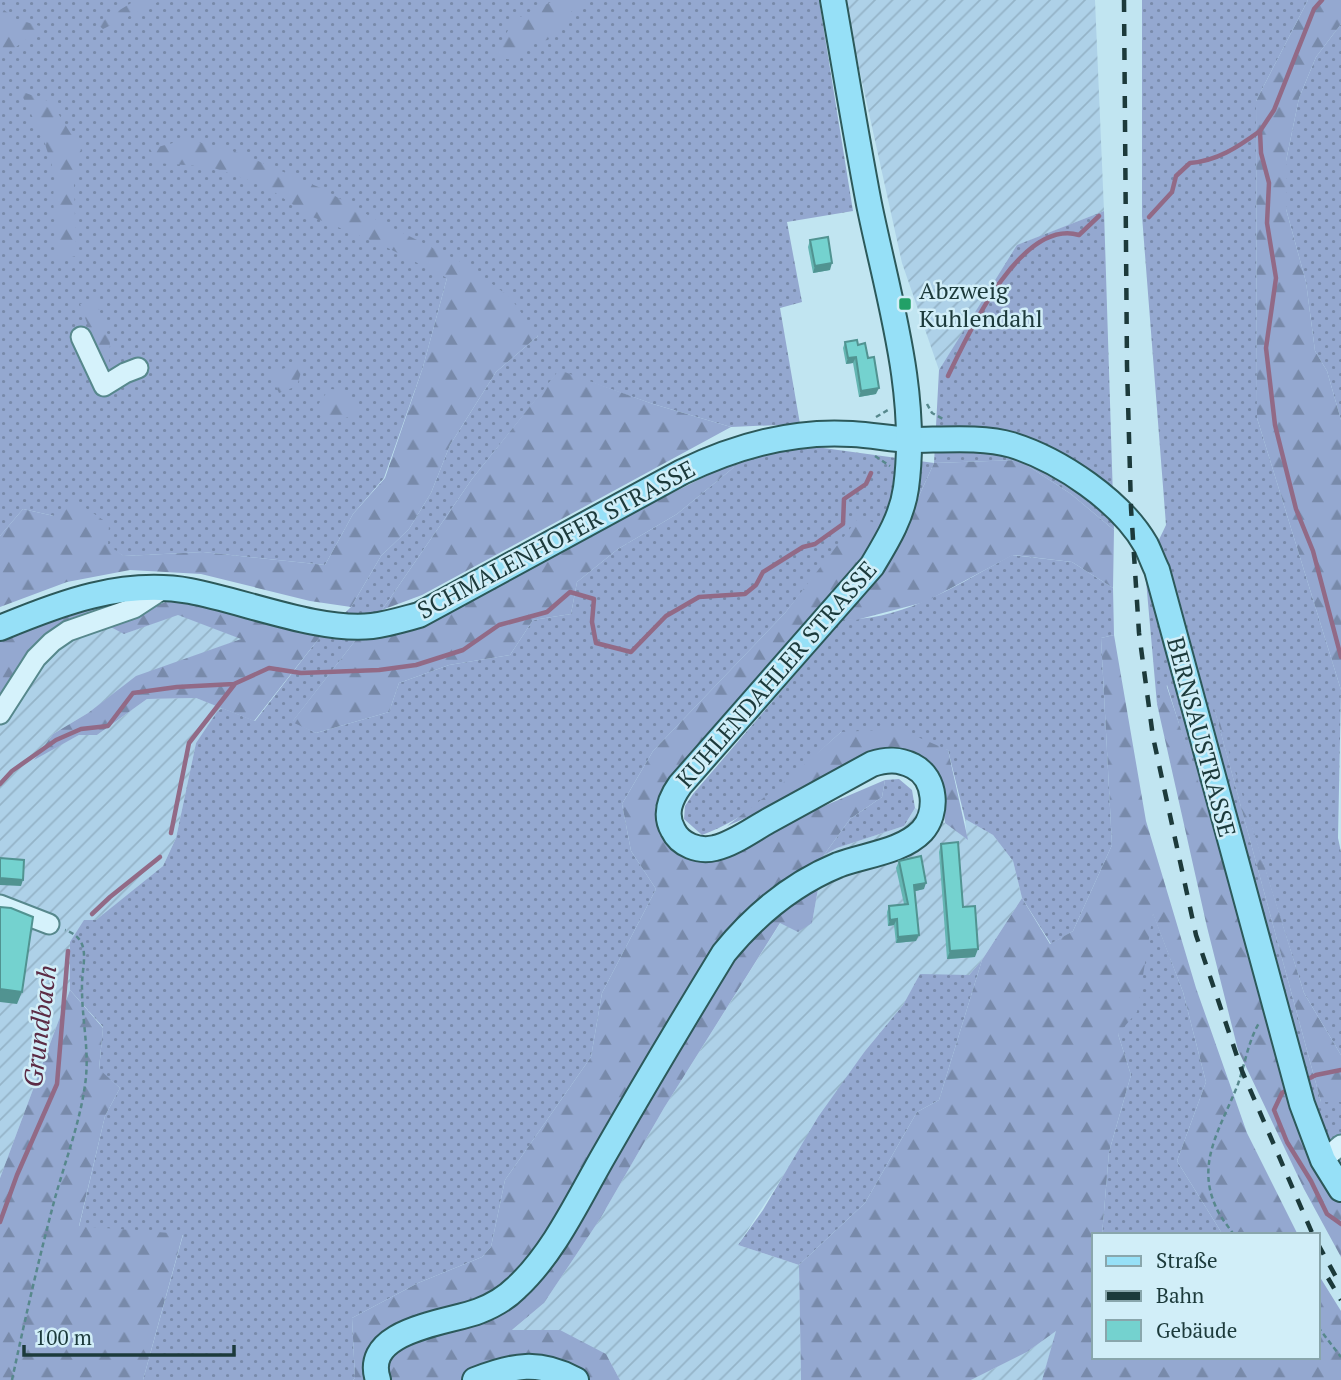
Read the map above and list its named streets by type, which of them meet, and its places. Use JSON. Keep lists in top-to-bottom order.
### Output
{
  "streets": {
    "main road": ["SCHMALENHOFER STRASSE", "KUHLENDAHLER STRASSE", "BERNSAUSTRASSE"]
  },
  "crossings": [
    ["SCHMALENHOFER STRASSE", "KUHLENDAHLER STRASSE"],
    ["SCHMALENHOFER STRASSE", "BERNSAUSTRASSE"],
    ["KUHLENDAHLER STRASSE", "BERNSAUSTRASSE"]
  ],
  "water": ["Grundbach"],
  "places": {
    "transit": ["Abzweig Kuhlendahl"]
  },
  "legend": ["Straße", "Bahn", "Gebäude"],
  "scale_bar": "100 m"
}
